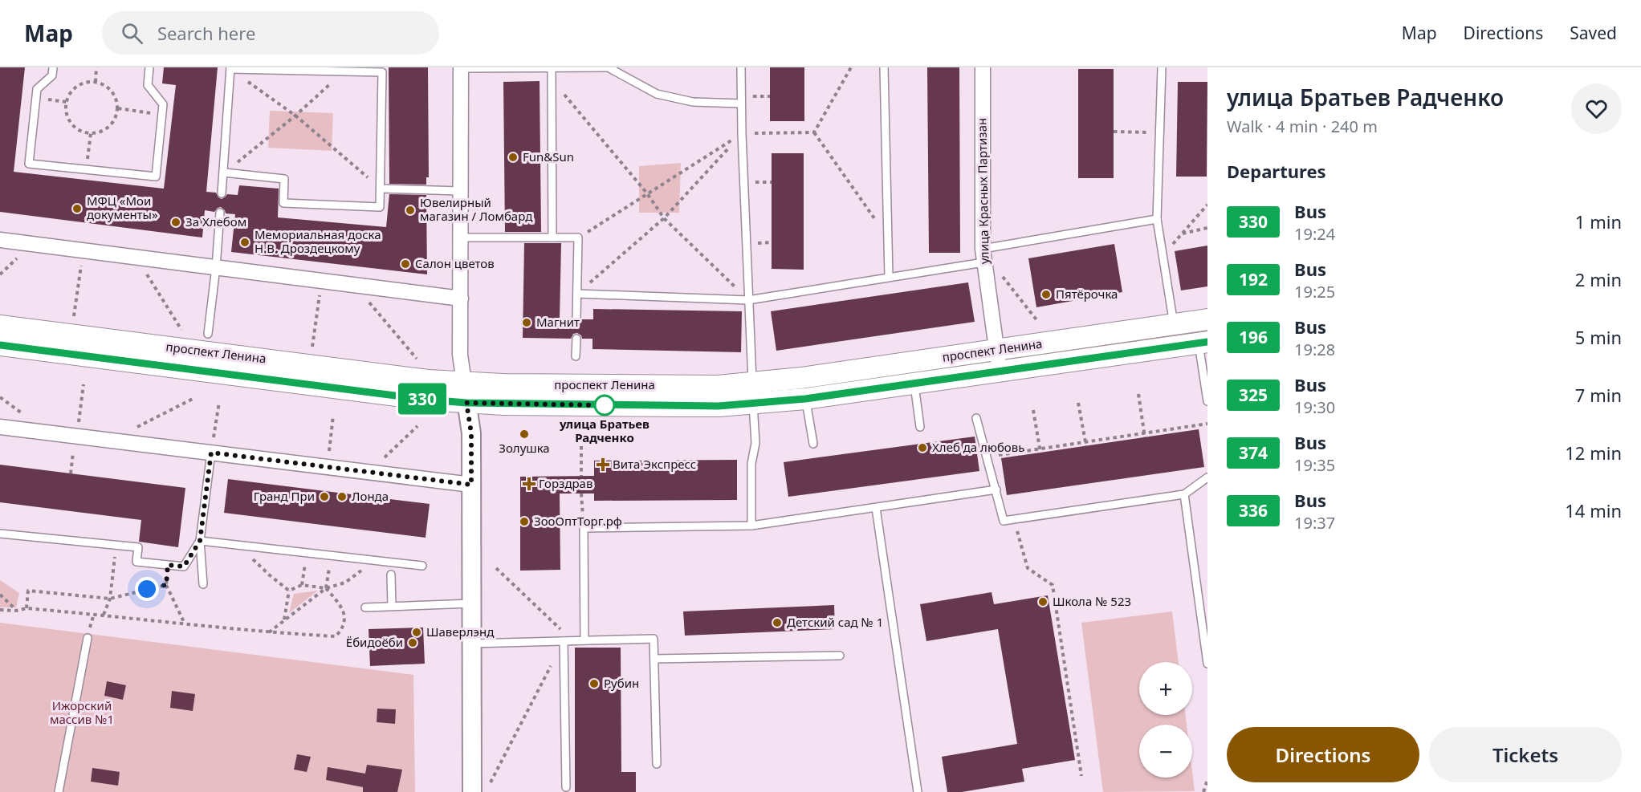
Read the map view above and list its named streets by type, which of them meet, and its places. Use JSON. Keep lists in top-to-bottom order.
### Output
{
  "streets": {
    "main road": ["проспект Ленина"],
    "street": ["улица Красных Партизан"]
  },
  "crossings": [
    ["улица Красных Партизан", "проспект Ленина"]
  ],
  "parks": ["Ижорский массив №1"],
  "places": {
    "other": [
      "Fun&Sun",
      "МФЦ «Мои документы»",
      "Ювелирный магазин / Ломбард",
      "За Хлебом",
      "Мемориальная доска Н.В. Дроздецкому",
      "Салон цветов",
      "Пятёрочка",
      "Магнит",
      "улица Братьев Радченко",
      "Золушка",
      "Хлеб да любовь",
      "Гранд При",
      "Лонда",
      "ЗооОптТорг.рф",
      "Школа № 523",
      "Детский сад № 1",
      "Шаверлэнд",
      "Ёбидоёби",
      "Рубин"
    ],
    "health": ["Вита Экспресс", "Горздрав"]
  },
  "lines": ["bus line 330"],
  "page": {
    "header": "Map",
    "search": "Search here",
    "nav": ["Map", "Directions", "Saved"],
    "on_map": "330",
    "heading": [
      ["улица Братьев Радченко", "Walk · 4 min · 240 m"],
      "Departures"
    ],
    "list": [
      {
        "mark": "330",
        "name": "Bus",
        "note": "19:24",
        "value": "1 min"
      },
      {
        "mark": "192",
        "name": "Bus",
        "note": "19:25",
        "value": "2 min"
      },
      {
        "mark": "196",
        "name": "Bus",
        "note": "19:28",
        "value": "5 min"
      },
      {
        "mark": "325",
        "name": "Bus",
        "note": "19:30",
        "value": "7 min"
      },
      {
        "mark": "374",
        "name": "Bus",
        "note": "19:35",
        "value": "12 min"
      },
      {
        "mark": "336",
        "name": "Bus",
        "note": "19:37",
        "value": "14 min"
      }
    ],
    "map_buttons": ["+", "−"],
    "buttons": ["Directions", "Tickets"]
  }
}
